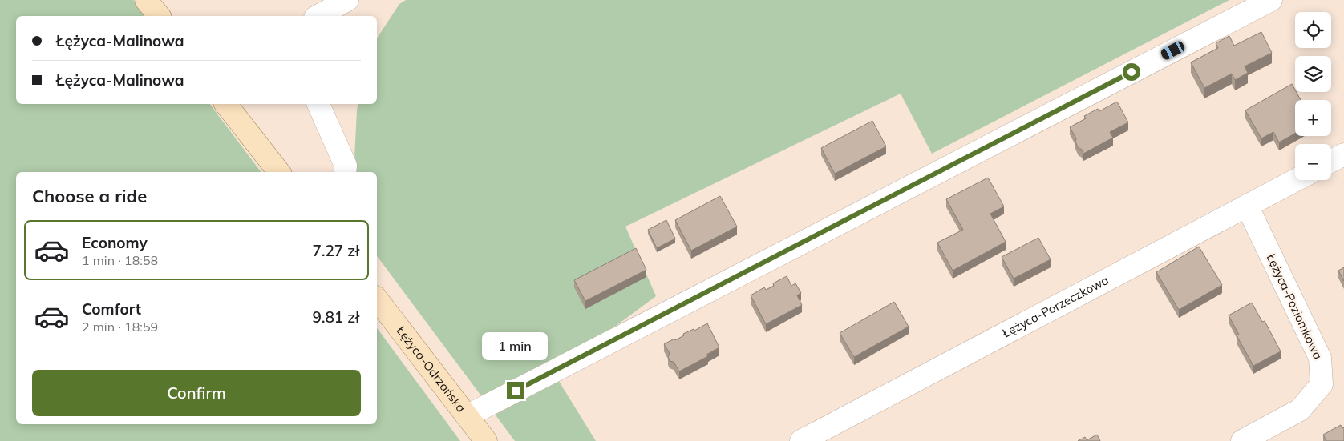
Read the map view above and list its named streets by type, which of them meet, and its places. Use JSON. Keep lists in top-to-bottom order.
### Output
{
  "streets": {
    "main road": ["Łężyca-Odrzańska"],
    "street": ["Łężyca-Poziomkowa", "Łężyca-Porzeczkowa"]
  },
  "crossings": [
    ["Łężyca-Poziomkowa", "Łężyca-Porzeczkowa"]
  ],
  "page": {
    "map_buttons": ["+", "−"],
    "banner": ["Łężyca-Malinowa", "Łężyca-Malinowa"],
    "heading": "Choose a ride",
    "list": [
      {
        "name": "Economy",
        "note": "1 min · 18:58",
        "value": "7.27 zł"
      },
      {
        "name": "Comfort",
        "note": "2 min · 18:59",
        "value": "9.81 zł"
      }
    ],
    "bubble": "1 min",
    "buttons": "Confirm"
  }
}
